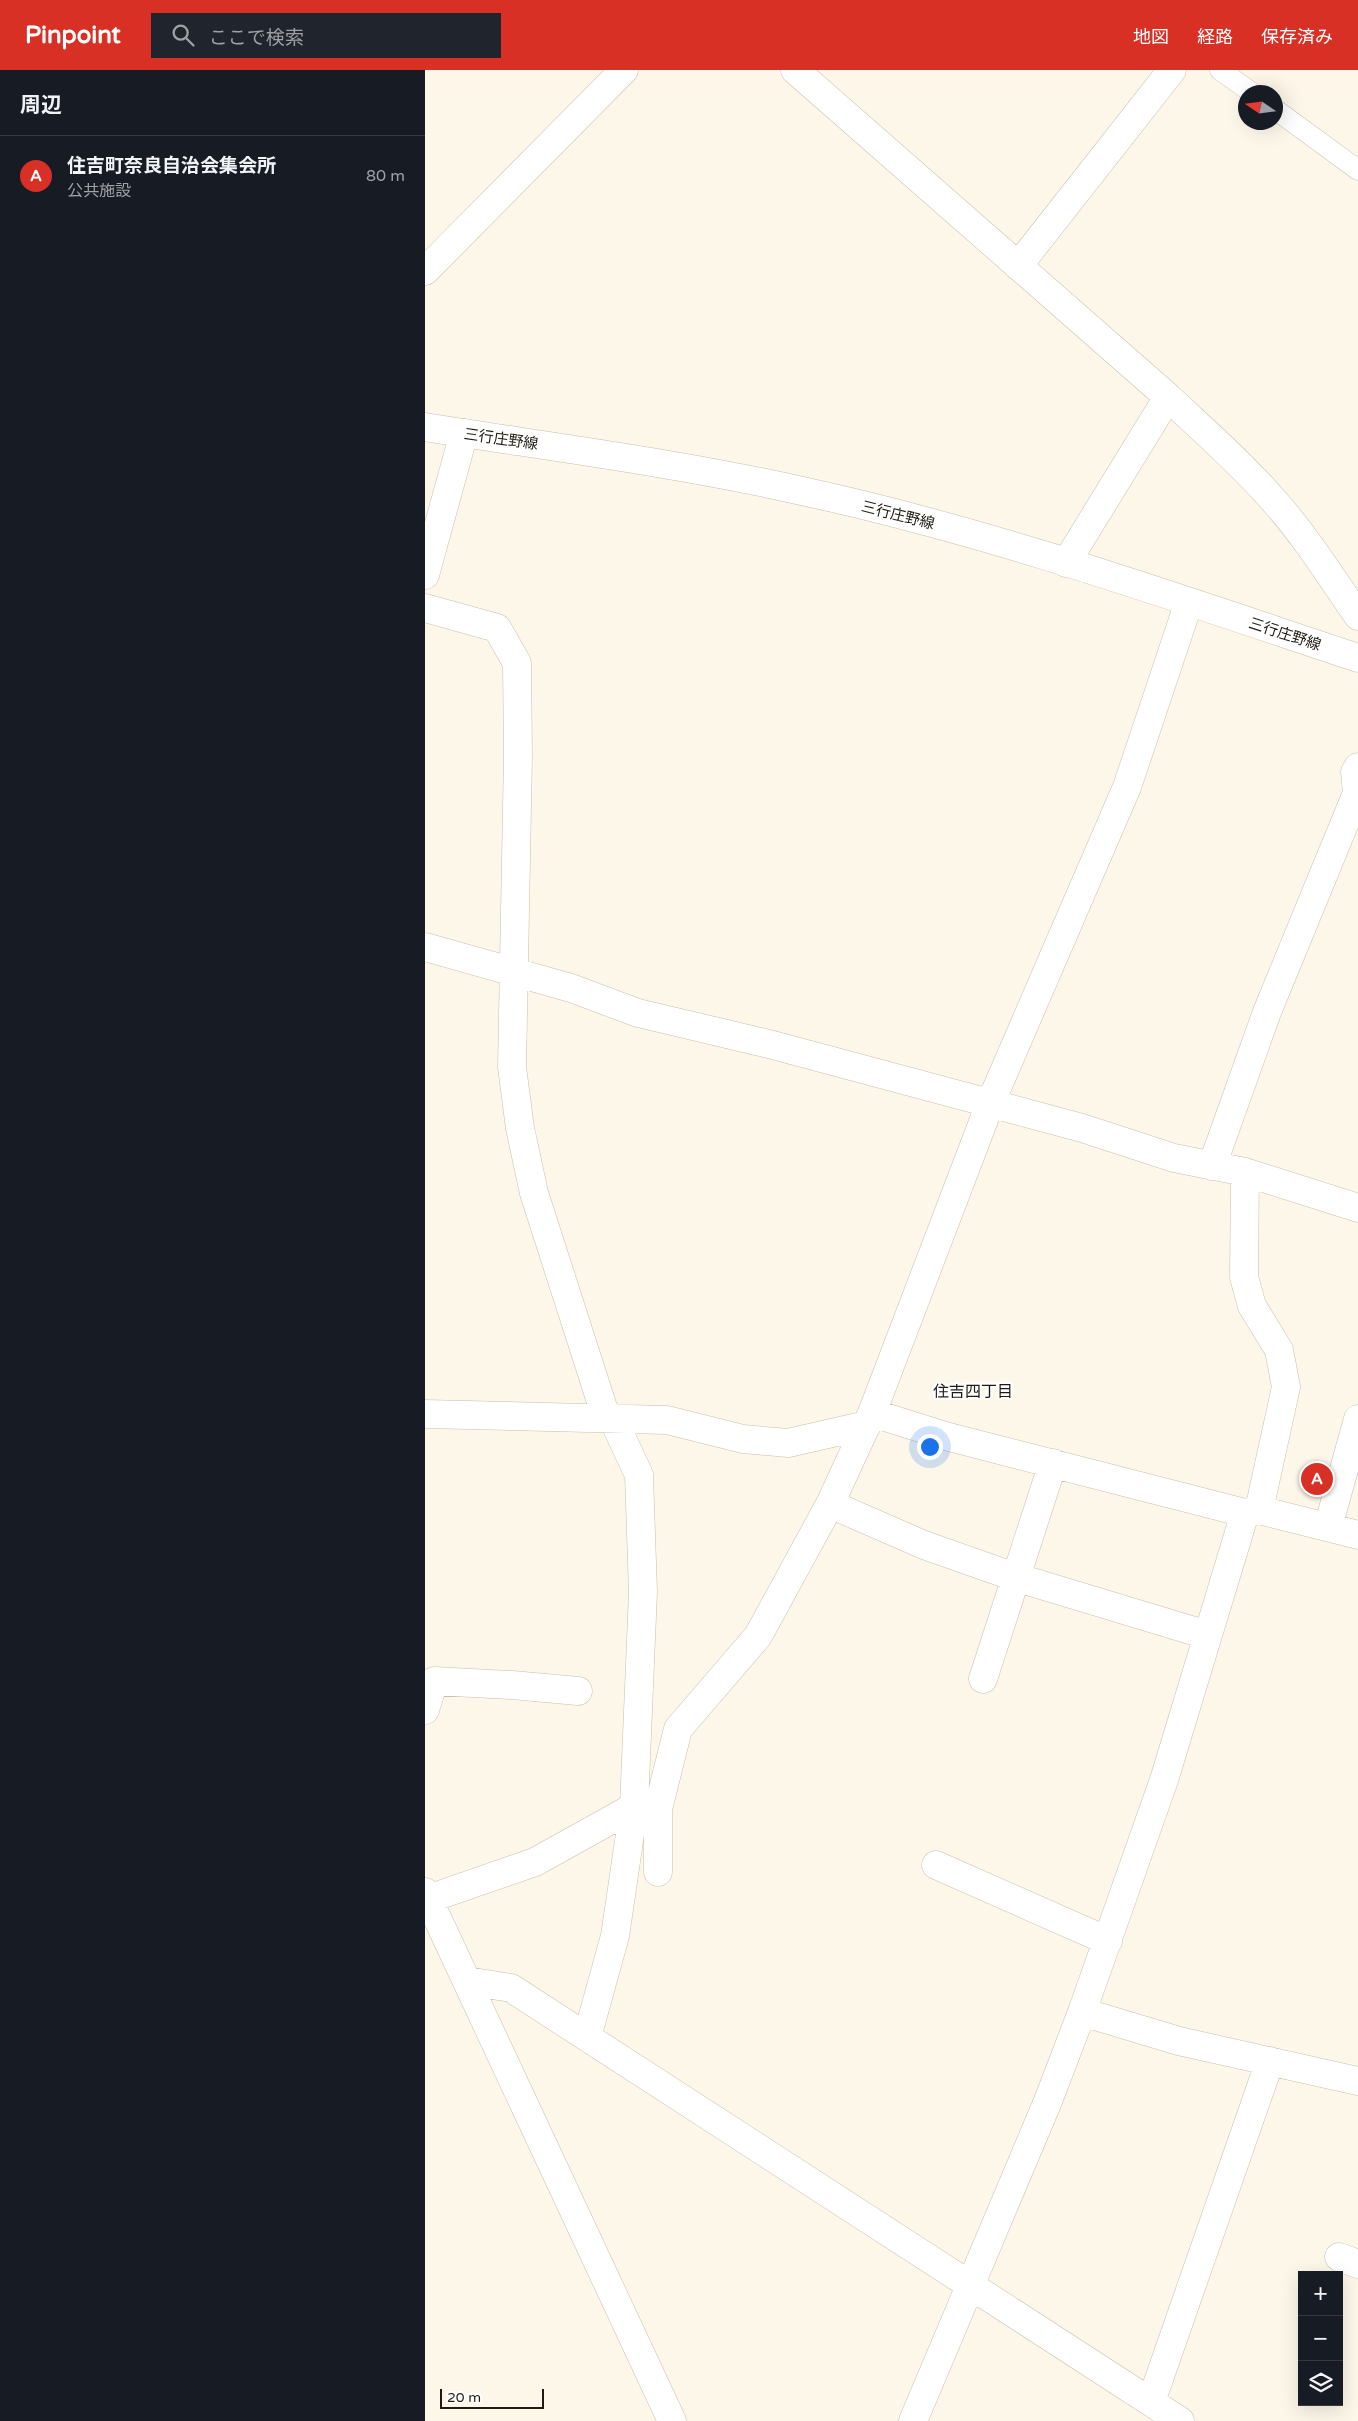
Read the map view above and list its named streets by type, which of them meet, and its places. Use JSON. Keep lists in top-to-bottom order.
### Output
{
  "streets": {
    "street": ["三行庄野線"]
  },
  "districts": ["住吉四丁目"],
  "scale_bar": "20 m",
  "north": "left",
  "page": {
    "header": "Pinpoint",
    "search": "ここで検索",
    "nav": ["地図", "経路", "保存済み"],
    "heading": "周辺",
    "list": [
      {
        "mark": "A",
        "name": "住吉町奈良自治会集会所",
        "note": "公共施設",
        "value": "80 m"
      }
    ],
    "pins": "A",
    "map_buttons": ["+", "−"],
    "scale": "20 m"
  }
}
